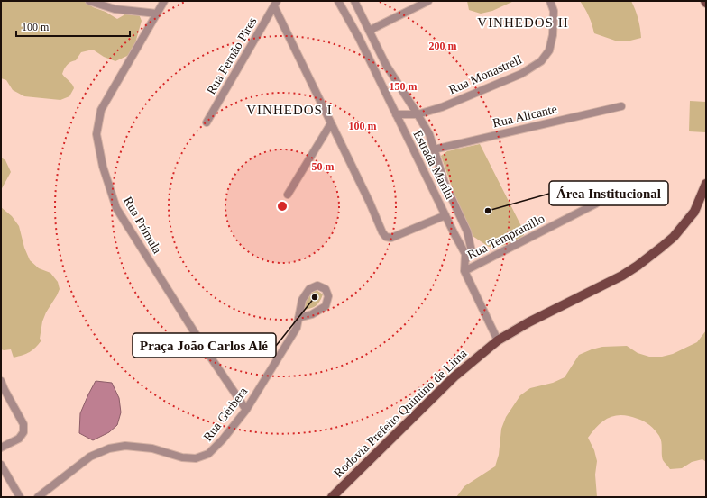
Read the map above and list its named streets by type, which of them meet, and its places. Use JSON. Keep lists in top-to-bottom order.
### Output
{
  "streets": {
    "main road": ["Rodovia Prefeito Quintino de Lima"],
    "street": [
      "Rua Fernão Pires",
      "Rua Monastrell",
      "Rua Alicante",
      "Estrada Marilu",
      "Rua Prímula",
      "Rua Tempranillo",
      "Rua Gérbera"
    ]
  },
  "crossings": [
    ["Rua Monastrell", "Estrada Marilu"],
    ["Estrada Marilu", "Rua Tempranillo"],
    ["Estrada Marilu", "Rodovia Prefeito Quintino de Lima"],
    ["Rua Prímula", "Rua Gérbera"]
  ],
  "districts": ["VINHEDOS II", "VINHEDOS I"],
  "places": ["Área Institucional", "Praça João Carlos Alé"],
  "scale_bar": "100 m",
  "rings": [
    "200 m",
    "150 m",
    "100 m",
    "50 m"
  ]
}
